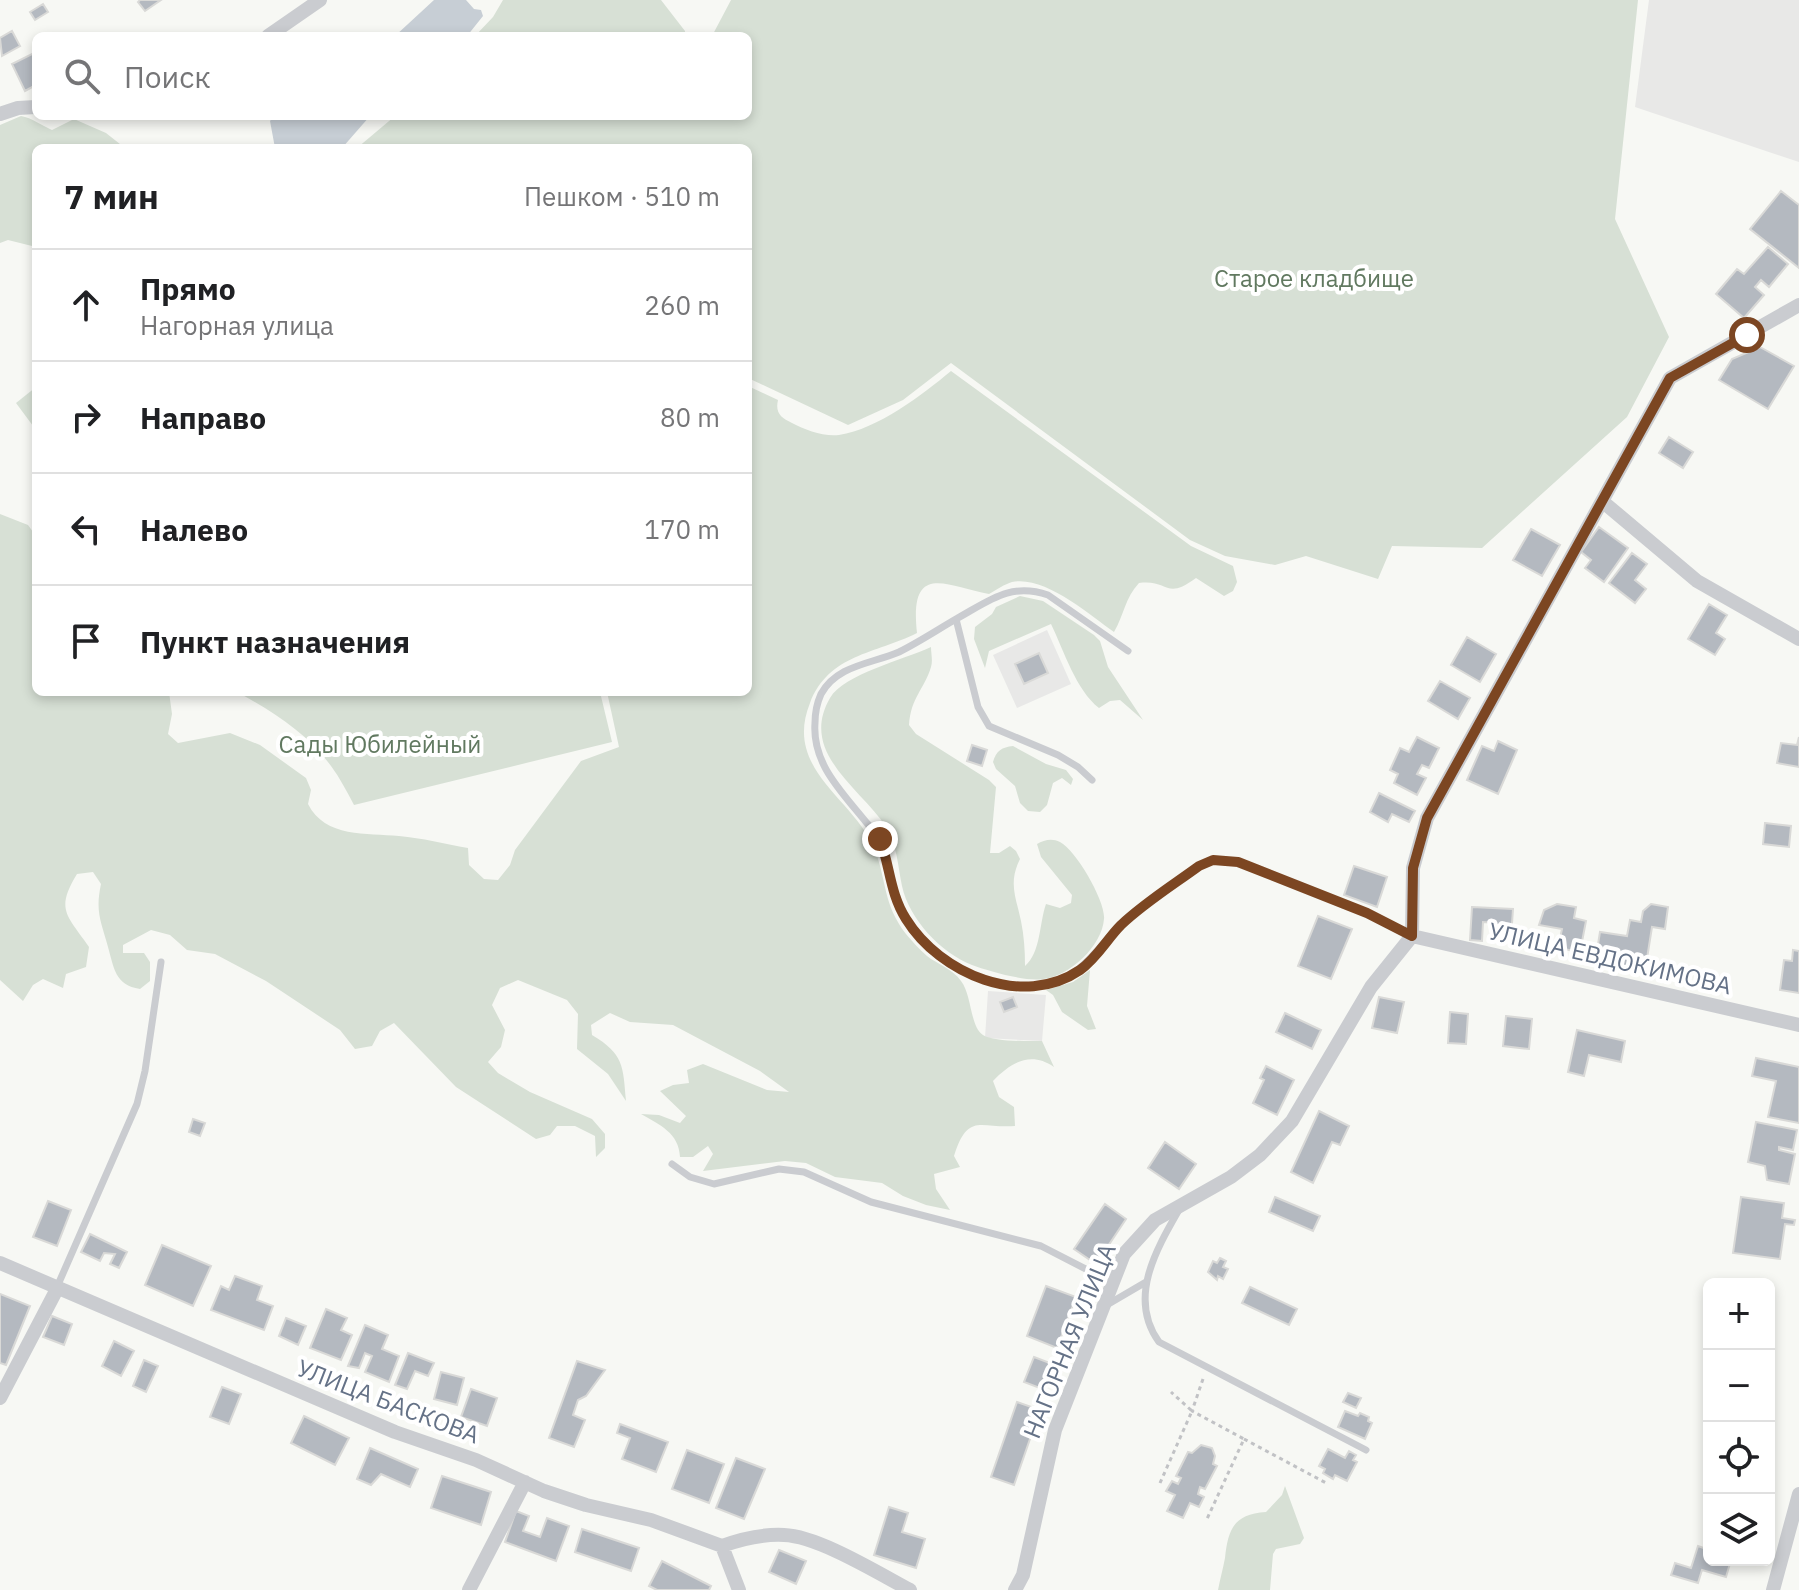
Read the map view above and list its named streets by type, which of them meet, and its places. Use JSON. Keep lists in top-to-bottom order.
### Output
{
  "streets": {
    "street": ["УЛИЦА ЕВДОКИМОВА", "НАГОРНАЯ УЛИЦА", "УЛИЦА БАСКОВА"]
  },
  "crossings": [
    ["УЛИЦА ЕВДОКИМОВА", "НАГОРНАЯ УЛИЦА"]
  ],
  "parks": ["Старое кладбище", "Сады Юбилейный"],
  "page": {
    "search": "Поиск",
    "heading": ["7 мин", "Пешком · 510 m"],
    "list": [
      ["Прямо", "Нагорная улица", "260 m"],
      ["Направо", "80 m"],
      ["Налево", "170 m"],
      "Пункт назначения"
    ],
    "map_buttons": ["+", "−"]
  }
}
